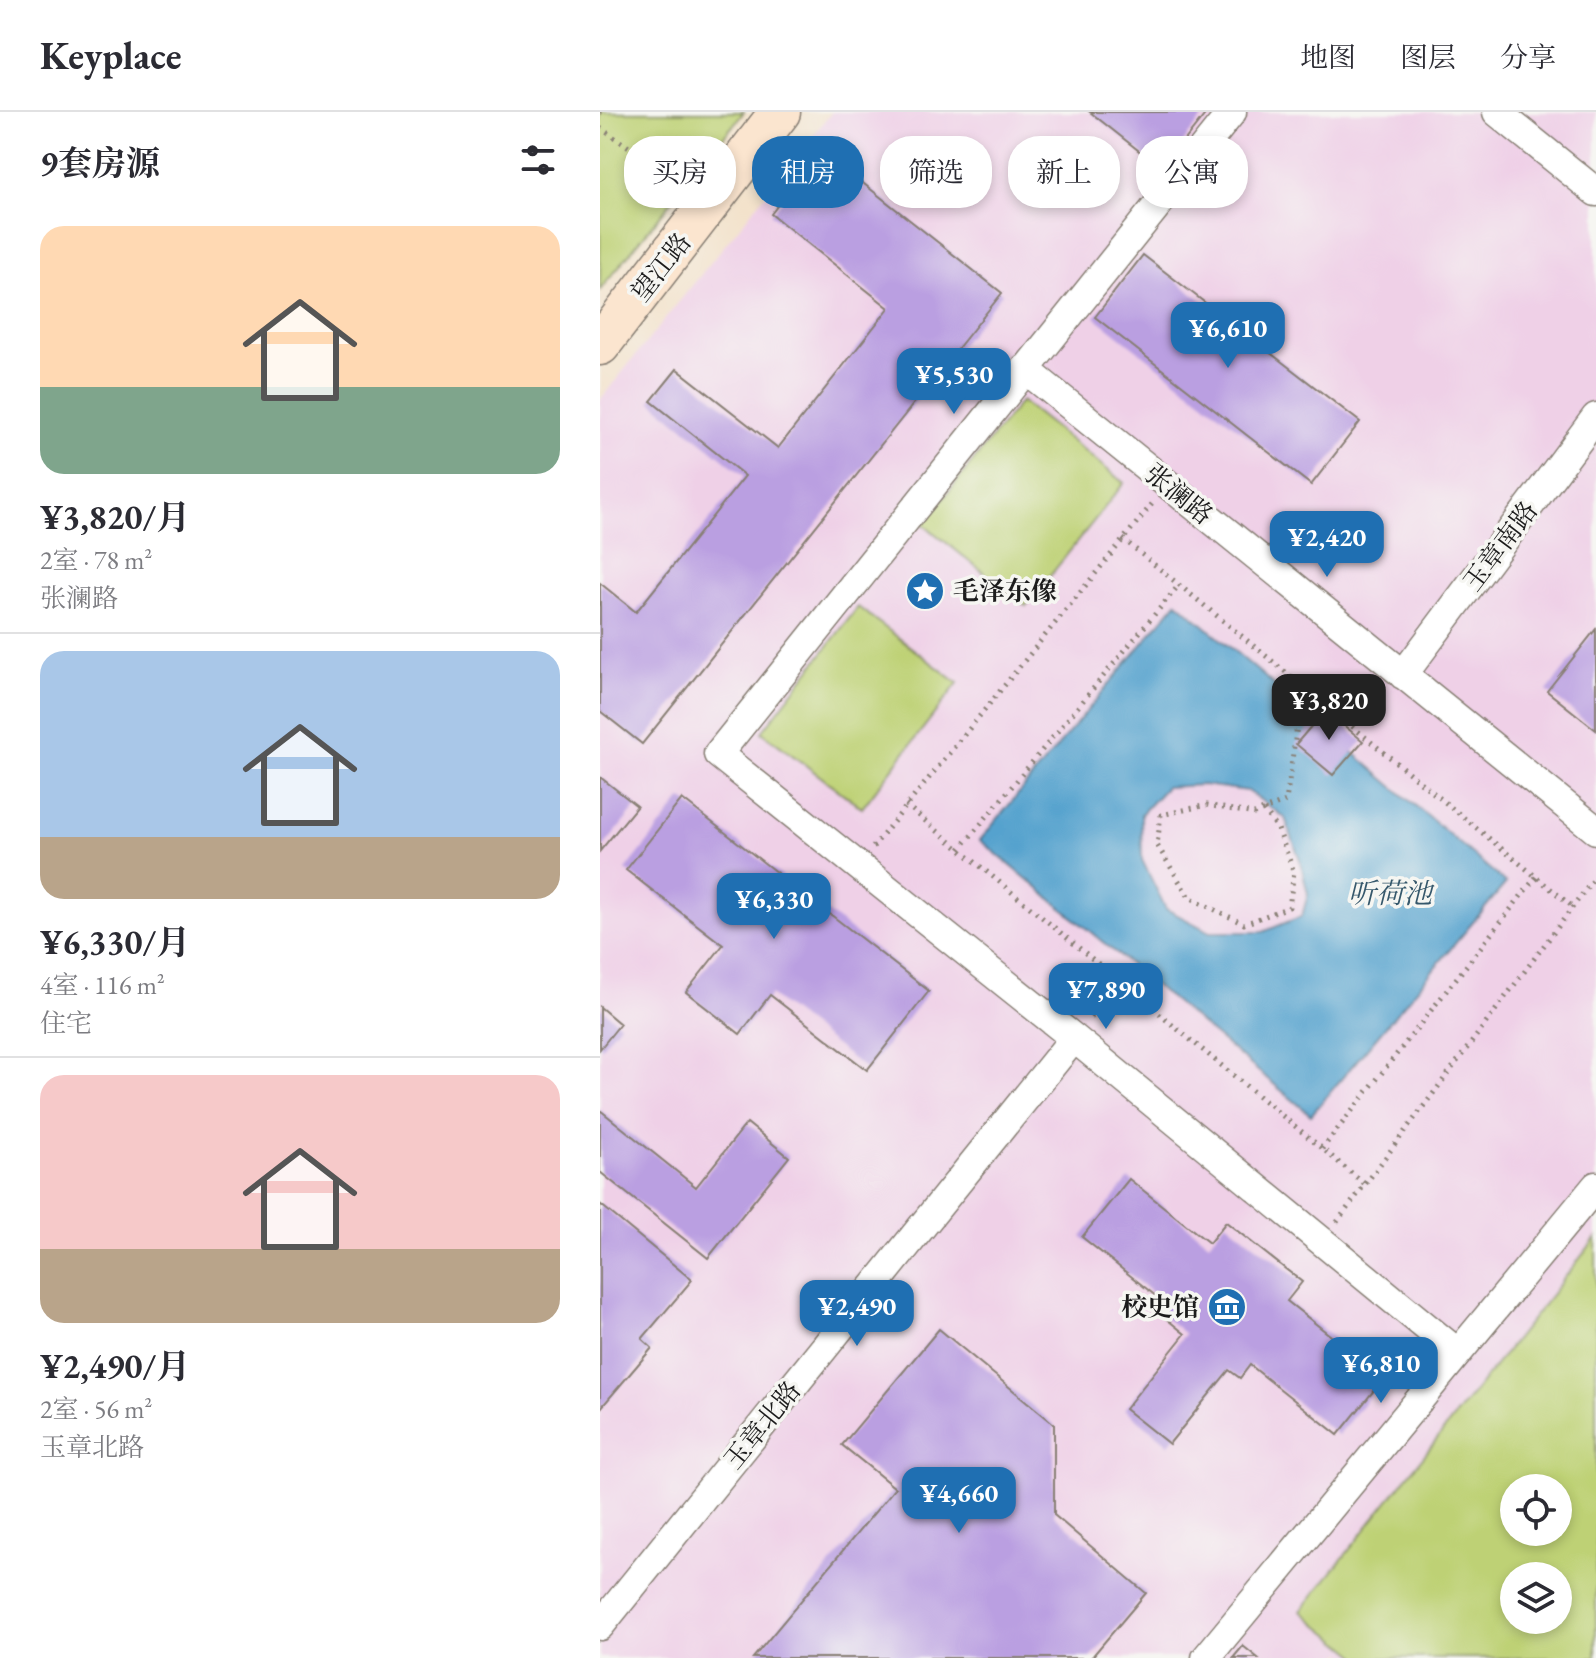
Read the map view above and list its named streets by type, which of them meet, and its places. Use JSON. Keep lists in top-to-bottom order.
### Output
{
  "streets": {
    "street": [
      "望江路",
      "张澜路",
      "玉章南路",
      "玉章北路"
    ]
  },
  "crossings": [
    ["张澜路", "玉章南路"]
  ],
  "water": ["听荷池"],
  "places": {
    "place": ["毛泽东像"],
    "museum": ["校史馆"]
  },
  "page": {
    "header": "Keyplace",
    "nav": ["地图", "图层", "分享"],
    "heading": "9套房源",
    "chip": [
      "买房",
      "租房",
      "筛选",
      "新上",
      "公寓"
    ],
    "list": [
      {
        "name": "¥3,820/月",
        "note": "2室 · 78 m² · 张澜路"
      },
      {
        "name": "¥6,330/月",
        "note": "4室 · 116 m² · 住宅"
      },
      {
        "name": "¥2,490/月",
        "note": "2室 · 56 m² · 玉章北路"
      }
    ],
    "price": [
      "¥6,610",
      "¥5,530",
      "¥2,420",
      "¥3,820",
      "¥6,330",
      "¥7,890",
      "¥2,490",
      "¥6,810",
      "¥4,660"
    ]
  }
}
